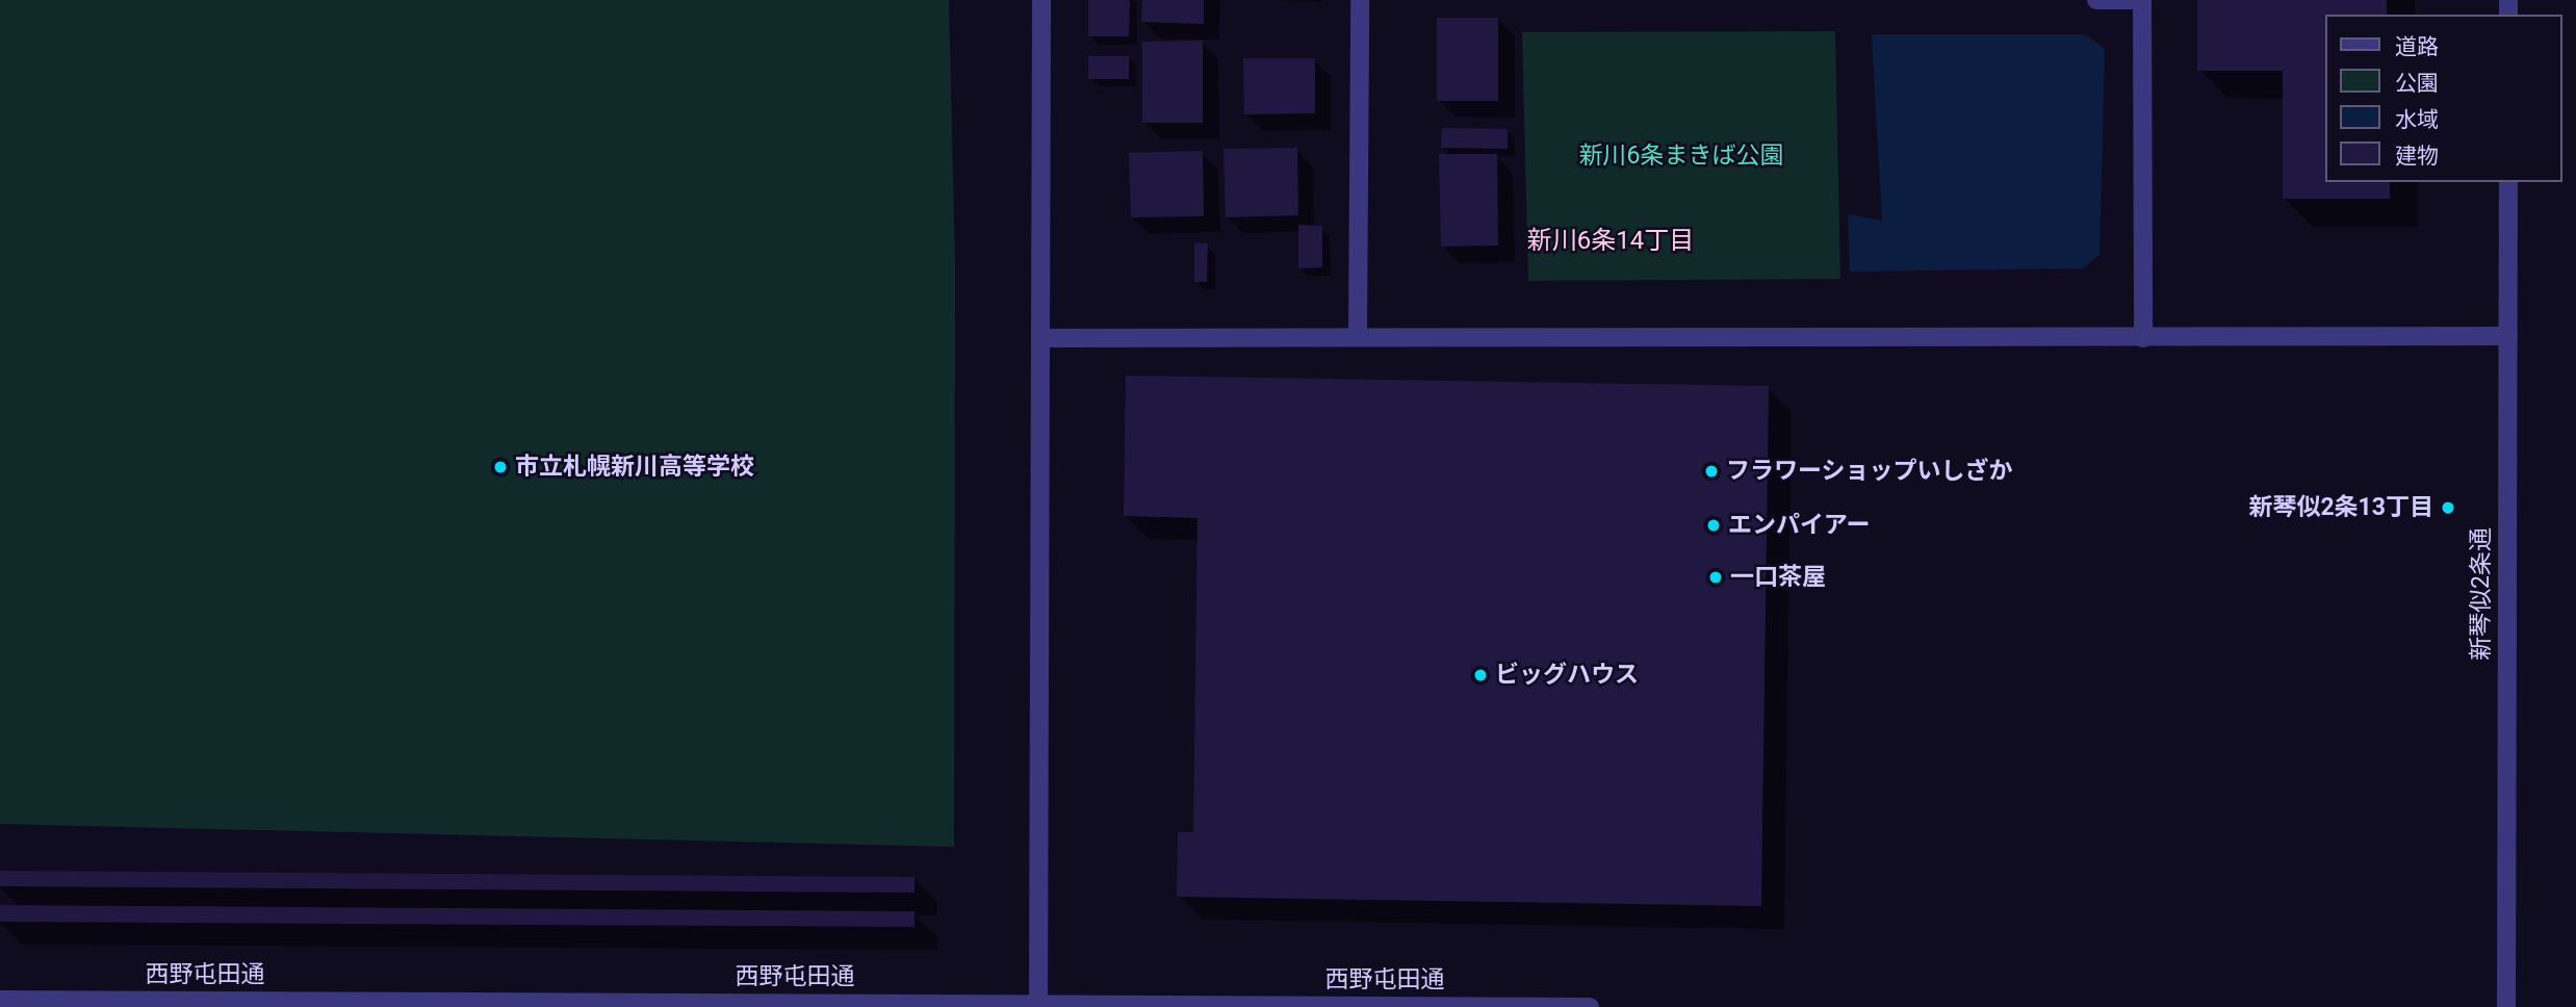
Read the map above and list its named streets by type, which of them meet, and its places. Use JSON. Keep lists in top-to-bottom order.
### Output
{
  "streets": {
    "street": ["新琴似2条通", "西野屯田通"]
  },
  "districts": ["新川6条14丁目"],
  "parks": ["新川6条まきば公園"],
  "places": [
    "市立札幌新川高等学校",
    "フラワーショップいしざか",
    "新琴似2条13丁目",
    "エンパイアー",
    "一口茶屋",
    "ビッグハウス"
  ],
  "legend": [
    "道路",
    "公園",
    "水域",
    "建物"
  ]
}
